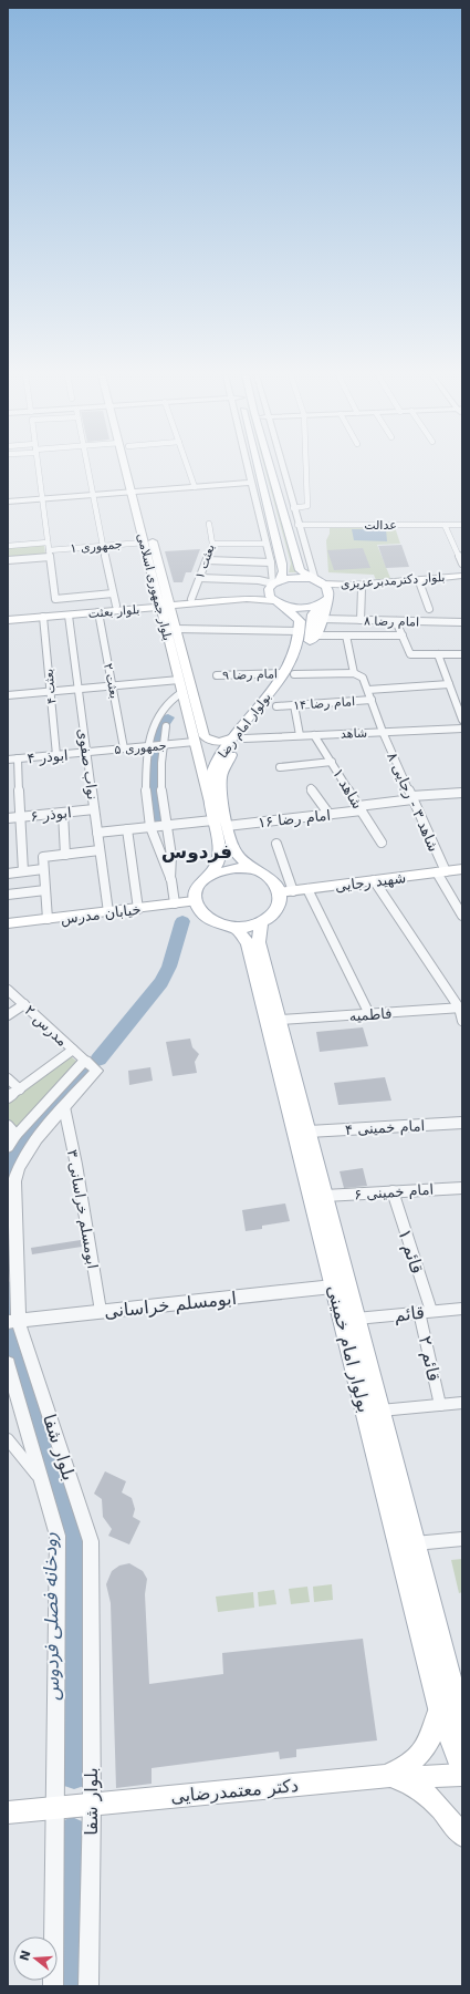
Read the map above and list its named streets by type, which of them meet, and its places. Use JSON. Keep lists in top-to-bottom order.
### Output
{
  "streets": {
    "main road": [
      "بلوار دکترمدبرعزیزی",
      "بلوار جمهوری اسلامی",
      "بلوار بعثت",
      "بولوار امام رضا",
      "شهید رجایی",
      "خیابان مدرس",
      "بولوار امام خمینی",
      "دکتر معتمد‌رضایی"
    ],
    "street": [
      "عدالت",
      "جمهوری ۱",
      "بعثت ۱",
      "امام رضا ۸",
      "امام رضا ۹",
      "بعثت ۲",
      "بعثت ۴",
      "امام رضا ۱۴",
      "شاهد",
      "جمهوری ۵",
      "ابوذر ۴",
      "نواب صفوی",
      "شاهد ۱",
      "شاهد ۳ - رجایی ۸",
      "ابوذر ۶",
      "امام رضا ۱۶",
      "فاطمیه",
      "مدرس ۲",
      "امام خمینی ۴",
      "امام خمینی ۶",
      "ابومسلم خراسانی ۳",
      "قائم ۱",
      "ابومسلم خراسانی",
      "قائم",
      "قائم ۲",
      "بلوار شفا"
    ]
  },
  "crossings": [
    ["جمهوری ۱", "بلوار جمهوری اسلامی"],
    ["بعثت ۱", "بلوار بعثت"],
    ["بلوار دکترمدبرعزیزی", "بولوار امام رضا"],
    ["بلوار جمهوری اسلامی", "بلوار بعثت"],
    ["بلوار جمهوری اسلامی", "بولوار امام رضا"],
    ["بلوار جمهوری اسلامی", "شاهد"],
    ["بلوار جمهوری اسلامی", "جمهوری ۵"],
    ["بلوار بعثت", "بعثت ۲"],
    ["بلوار بعثت", "بعثت ۴"],
    ["بلوار بعثت", "نواب صفوی"],
    ["امام رضا ۹", "بولوار امام رضا"],
    ["بعثت ۲", "جمهوری ۵"],
    ["بعثت ۴", "ابوذر ۴"],
    ["امام رضا ۱۴", "شاهد ۳ - رجایی ۸"],
    ["بولوار امام رضا", "شاهد"],
    ["بولوار امام رضا", "امام رضا ۱۶"],
    ["بولوار امام رضا", "شهید رجایی"],
    ["بولوار امام رضا", "خیابان مدرس"],
    ["بولوار امام رضا", "بولوار امام خمینی"],
    ["شاهد", "شاهد ۱"],
    ["شاهد", "شاهد ۳ - رجایی ۸"],
    ["جمهوری ۵", "ابوذر ۴"],
    ["جمهوری ۵", "نواب صفوی"],
    ["ابوذر ۴", "نواب صفوی"],
    ["نواب صفوی", "ابوذر ۶"],
    ["نواب صفوی", "خیابان مدرس"],
    ["شاهد ۱", "امام رضا ۱۶"],
    ["شاهد ۳ - رجایی ۸", "امام رضا ۱۶"],
    ["شاهد ۳ - رجایی ۸", "شهید رجایی"],
    ["شهید رجایی", "خیابان مدرس"],
    ["شهید رجایی", "بولوار امام خمینی"],
    ["خیابان مدرس", "بولوار امام خمینی"],
    ["فاطمیه", "بولوار امام خمینی"],
    ["مدرس ۲", "بلوار شفا"],
    ["امام خمینی ۴", "بولوار امام خمینی"],
    ["امام خمینی ۶", "قائم ۱"],
    ["امام خمینی ۶", "بولوار امام خمینی"],
    ["ابومسلم خراسانی ۳", "ابومسلم خراسانی"],
    ["ابومسلم خراسانی ۳", "بلوار شفا"],
    ["قائم ۱", "قائم"],
    ["قائم ۱", "قائم ۲"],
    ["ابومسلم خراسانی", "بولوار امام خمینی"],
    ["ابومسلم خراسانی", "بلوار شفا"],
    ["قائم", "بولوار امام خمینی"],
    ["قائم", "قائم ۲"],
    ["بولوار امام خمینی", "دکتر معتمد‌رضایی"],
    ["بلوار شفا", "دکتر معتمد‌رضایی"]
  ],
  "districts": ["فردوس"],
  "water": ["رودخانه فصلی فردوس"],
  "north": "left"
}
